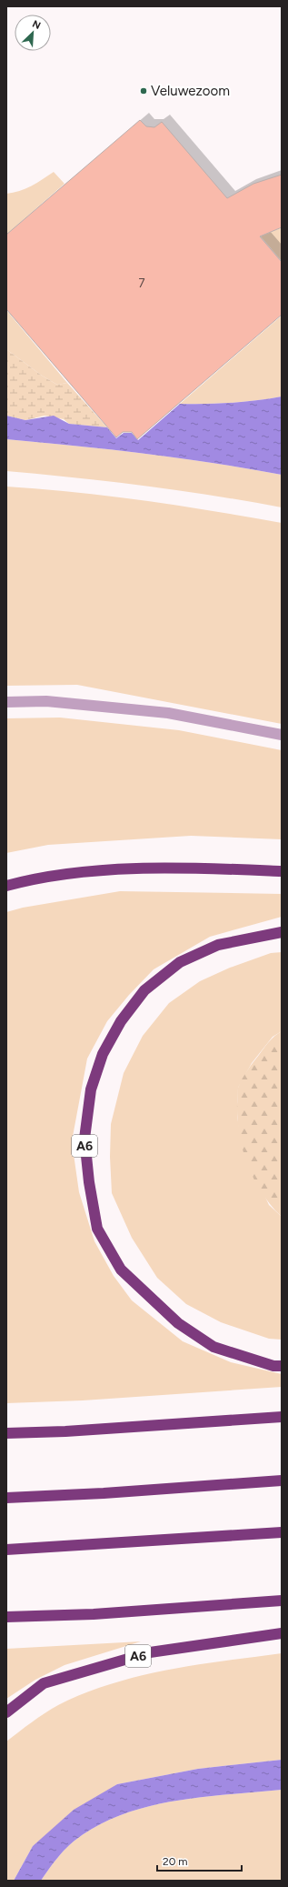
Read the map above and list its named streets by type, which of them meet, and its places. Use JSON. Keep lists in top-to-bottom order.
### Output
{
  "streets": {
    "highway": ["A6"]
  },
  "places": ["Veluwezoom"],
  "house_numbers": ["7"],
  "scale_bar": "20 m",
  "north": "top right"
}
